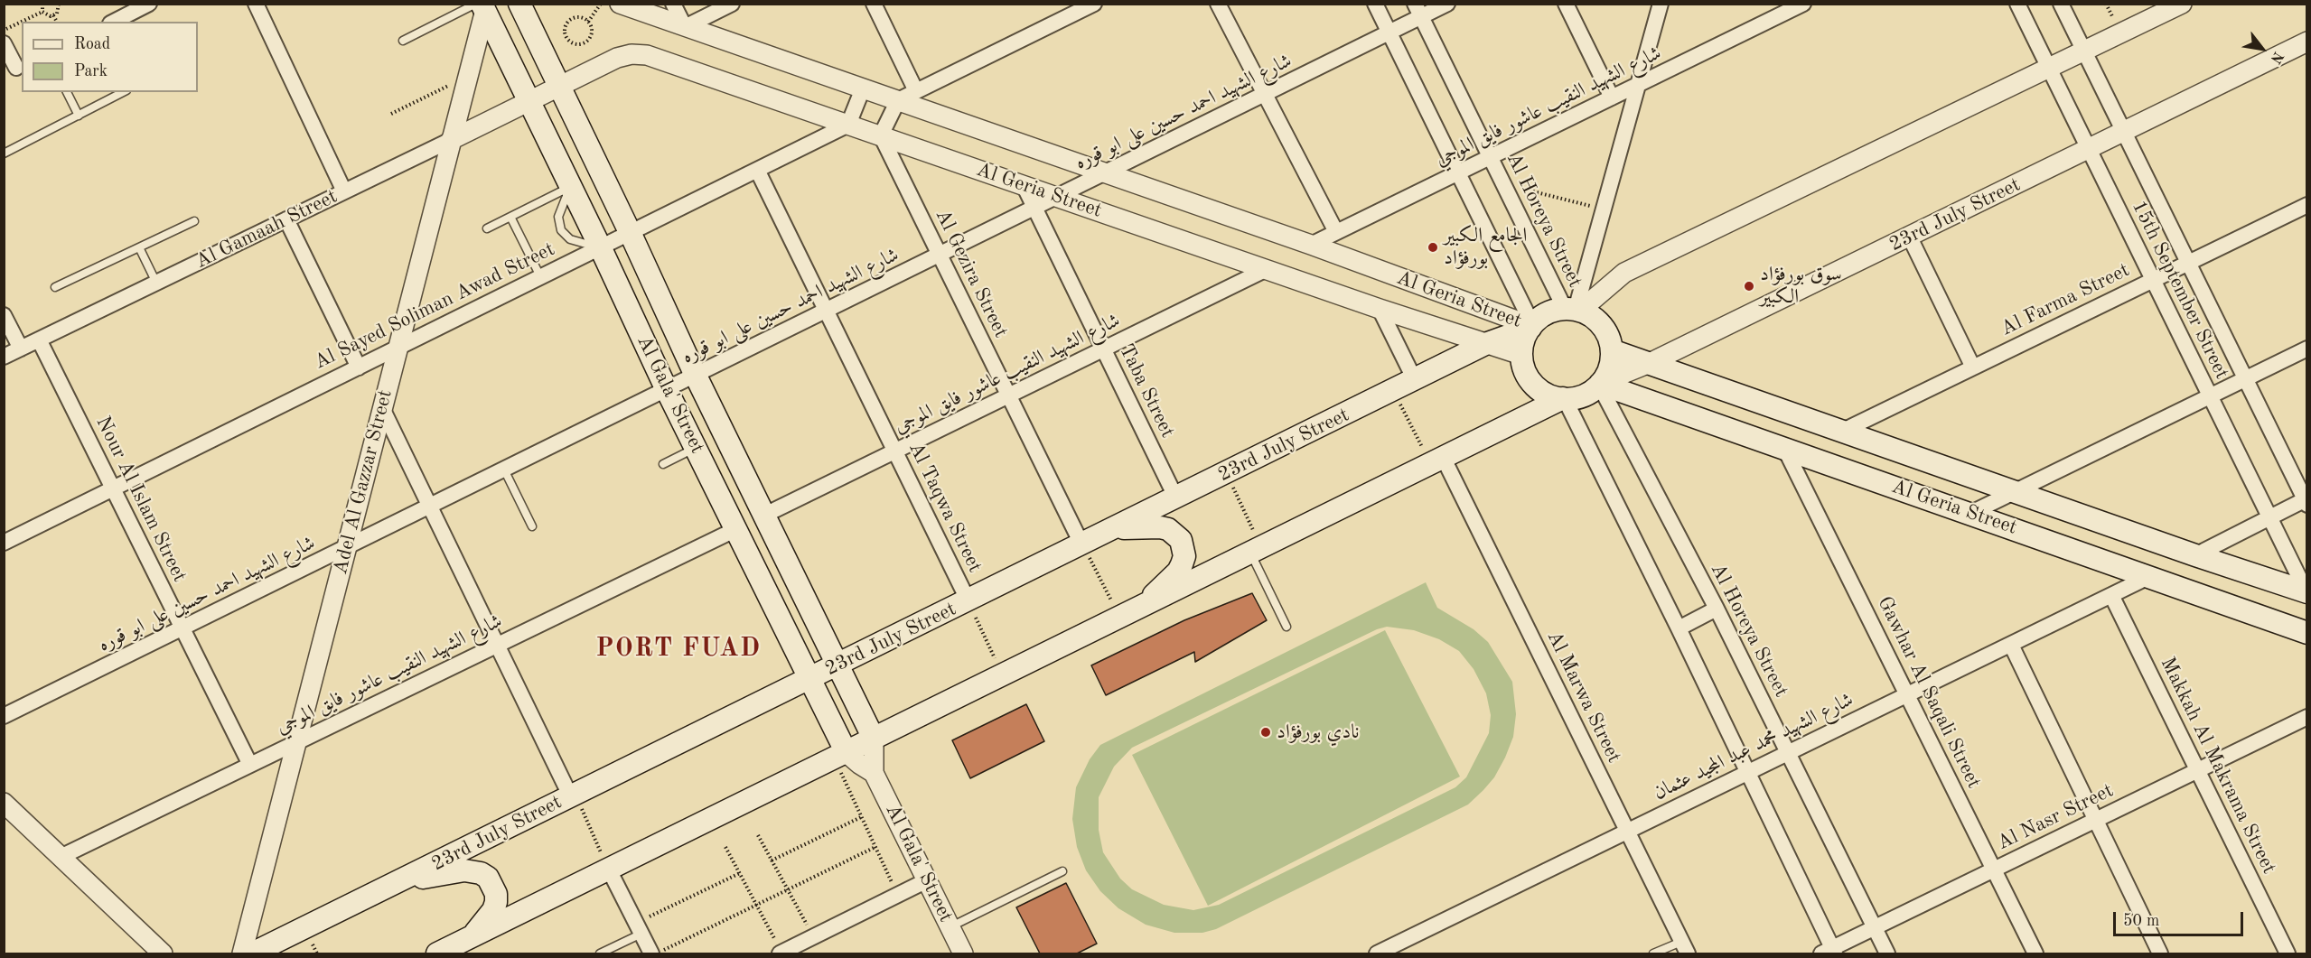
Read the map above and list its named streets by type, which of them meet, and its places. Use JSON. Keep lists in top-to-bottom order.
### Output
{
  "streets": {
    "main road": ["Al Geria Street", "23rd July Street", "Al Gala' Street"],
    "street": [
      "شارع الشهيد النقيب عاشور فايق الموجي",
      "شارع الشهيد احمد حسين على ابو قوره",
      "Al Horeya Street",
      "Al Gamaah Street",
      "Al Gezira Street",
      "15th September Street",
      "Al Farma Street",
      "Al Sayed Soliman Awad Street",
      "Taba Street",
      "Adel Al Gazzar Street",
      "Nour Al Islam Street",
      "Al Taqwa Street",
      "Gawhar Al Saqali Street",
      "Al Marwa Street",
      "شارع الشهيد محمد عبد المجيد عثمان",
      "Makkah Al Makrama Street",
      "Al Nasr Street"
    ]
  },
  "crossings": [
    ["شارع الشهيد النقيب عاشور فايق الموجي", "Al Geria Street"],
    ["شارع الشهيد النقيب عاشور فايق الموجي", "Al Horeya Street"],
    ["شارع الشهيد النقيب عاشور فايق الموجي", "Al Gezira Street"],
    ["شارع الشهيد النقيب عاشور فايق الموجي", "Taba Street"],
    ["شارع الشهيد النقيب عاشور فايق الموجي", "Al Gala' Street"],
    ["شارع الشهيد النقيب عاشور فايق الموجي", "Adel Al Gazzar Street"],
    ["شارع الشهيد النقيب عاشور فايق الموجي", "Nour Al Islam Street"],
    ["شارع الشهيد النقيب عاشور فايق الموجي", "Al Taqwa Street"],
    ["شارع الشهيد احمد حسين على ابو قوره", "Al Geria Street"],
    ["شارع الشهيد احمد حسين على ابو قوره", "Al Horeya Street"],
    ["شارع الشهيد احمد حسين على ابو قوره", "Al Gezira Street"],
    ["شارع الشهيد احمد حسين على ابو قوره", "Taba Street"],
    ["شارع الشهيد احمد حسين على ابو قوره", "Al Gala' Street"],
    ["شارع الشهيد احمد حسين على ابو قوره", "Adel Al Gazzar Street"],
    ["شارع الشهيد احمد حسين على ابو قوره", "Nour Al Islam Street"],
    ["شارع الشهيد احمد حسين على ابو قوره", "Al Taqwa Street"],
    ["Al Geria Street", "23rd July Street"],
    ["Al Geria Street", "Al Horeya Street"],
    ["Al Geria Street", "Al Gamaah Street"],
    ["Al Geria Street", "Al Gezira Street"],
    ["Al Geria Street", "15th September Street"],
    ["Al Geria Street", "Al Farma Street"],
    ["Al Geria Street", "Al Sayed Soliman Awad Street"],
    ["Al Geria Street", "Taba Street"],
    ["Al Geria Street", "Al Gala' Street"],
    ["Al Geria Street", "Gawhar Al Saqali Street"],
    ["Al Geria Street", "شارع الشهيد محمد عبد المجيد عثمان"],
    ["23rd July Street", "Al Horeya Street"],
    ["23rd July Street", "Al Gezira Street"],
    ["23rd July Street", "15th September Street"],
    ["23rd July Street", "Taba Street"],
    ["23rd July Street", "Al Gala' Street"],
    ["23rd July Street", "Al Taqwa Street"],
    ["Al Horeya Street", "شارع الشهيد محمد عبد المجيد عثمان"],
    ["Al Horeya Street", "Al Nasr Street"],
    ["Al Gamaah Street", "Al Gala' Street"],
    ["Al Gamaah Street", "Adel Al Gazzar Street"],
    ["Al Gamaah Street", "Nour Al Islam Street"],
    ["15th September Street", "Al Farma Street"],
    ["Al Sayed Soliman Awad Street", "Al Gala' Street"],
    ["Al Sayed Soliman Awad Street", "Adel Al Gazzar Street"],
    ["Al Sayed Soliman Awad Street", "Nour Al Islam Street"],
    ["Al Sayed Soliman Awad Street", "Al Taqwa Street"],
    ["Al Gala' Street", "Adel Al Gazzar Street"],
    ["Gawhar Al Saqali Street", "شارع الشهيد محمد عبد المجيد عثمان"],
    ["Gawhar Al Saqali Street", "Al Nasr Street"],
    ["Al Marwa Street", "شارع الشهيد محمد عبد المجيد عثمان"],
    ["شارع الشهيد محمد عبد المجيد عثمان", "Makkah Al Makrama Street"],
    ["Makkah Al Makrama Street", "Al Nasr Street"]
  ],
  "districts": ["PORT FUAD"],
  "places": ["الجامع الكبير بورفؤاد", "سوق بورفؤاد الكبير", "نادي بورفؤاد"],
  "legend": ["Road", "Park"],
  "scale_bar": "50 m",
  "north": "bottom right"
}
